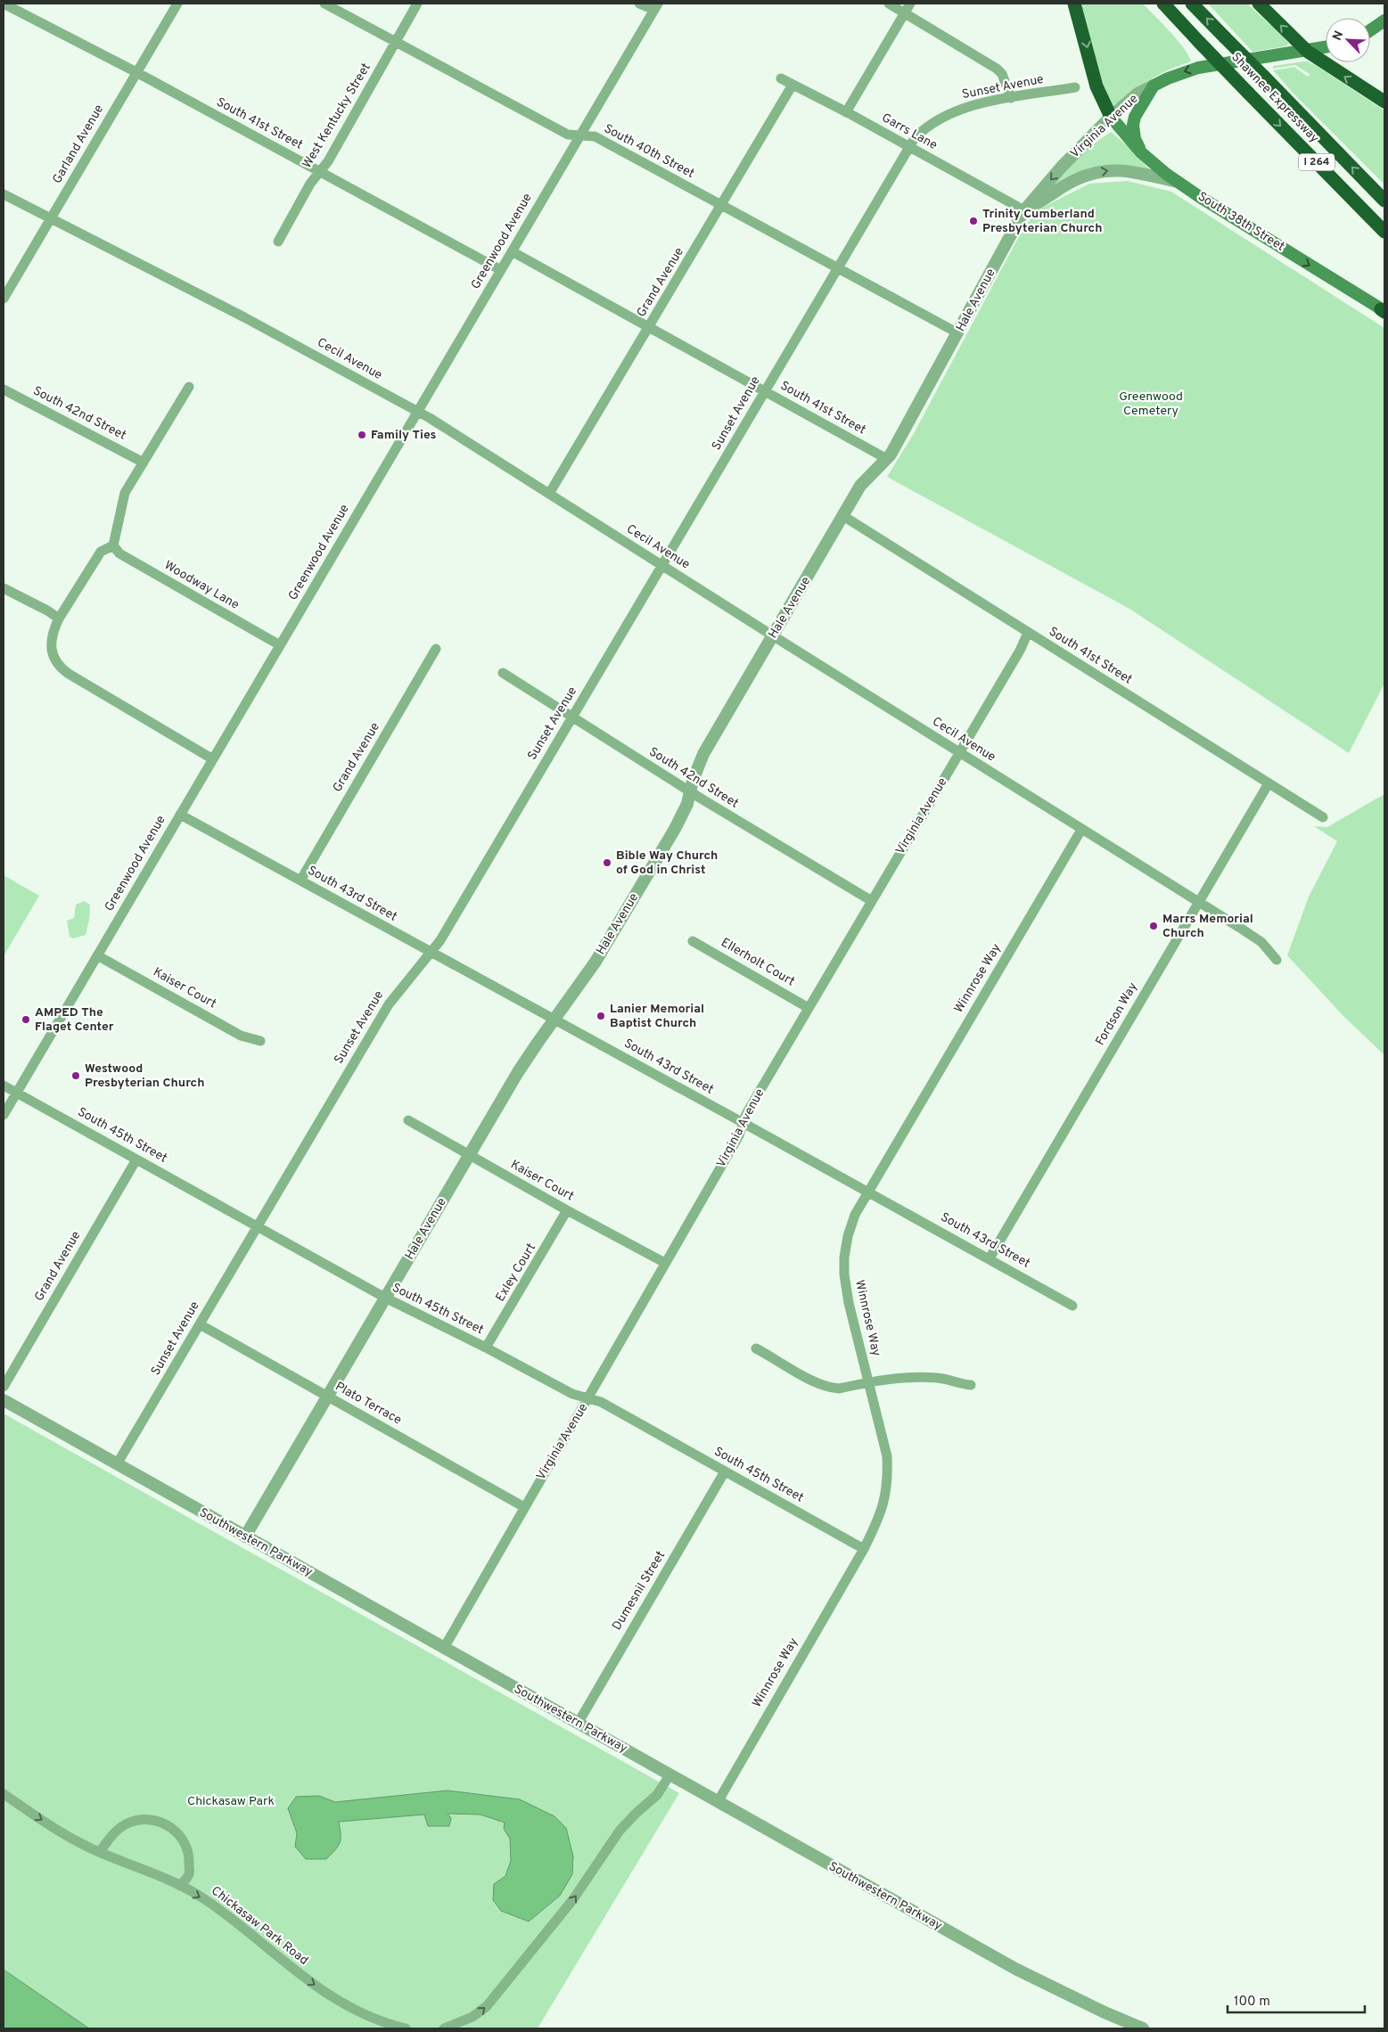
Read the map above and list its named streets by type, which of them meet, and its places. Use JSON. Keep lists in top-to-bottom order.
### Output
{
  "streets": {
    "highway": ["Shawnee Expressway", "I 264"],
    "main road": ["Virginia Avenue", "South 38th Street"],
    "street": [
      "Sunset Avenue",
      "West Kentucky Street",
      "South 41st Street",
      "Garrs Lane",
      "Garland Avenue",
      "South 40th Street",
      "Greenwood Avenue",
      "Grand Avenue",
      "Hale Avenue",
      "Cecil Avenue",
      "South 42nd Street",
      "Woodway Lane",
      "South 43rd Street",
      "Ellerholt Court",
      "Winnrose Way",
      "Kaiser Court",
      "Fordson Way",
      "South 45th Street",
      "Exley Court",
      "Plato Terrace",
      "Southwestern Parkway",
      "Dumesnil Street",
      "Chickasaw Park Road"
    ]
  },
  "crossings": [
    ["Sunset Avenue", "South 41st Street"],
    ["Sunset Avenue", "Garrs Lane"],
    ["Sunset Avenue", "South 40th Street"],
    ["Sunset Avenue", "Cecil Avenue"],
    ["Sunset Avenue", "South 42nd Street"],
    ["Sunset Avenue", "South 43rd Street"],
    ["Sunset Avenue", "South 45th Street"],
    ["Sunset Avenue", "Plato Terrace"],
    ["Sunset Avenue", "Southwestern Parkway"],
    ["West Kentucky Street", "South 41st Street"],
    ["West Kentucky Street", "South 40th Street"],
    ["South 41st Street", "Virginia Avenue"],
    ["South 41st Street", "Garland Avenue"],
    ["South 41st Street", "Greenwood Avenue"],
    ["South 41st Street", "Grand Avenue"],
    ["South 41st Street", "Hale Avenue"],
    ["South 41st Street", "Fordson Way"],
    ["Virginia Avenue", "Garrs Lane"],
    ["Virginia Avenue", "South 38th Street"],
    ["Virginia Avenue", "Hale Avenue"],
    ["Virginia Avenue", "Cecil Avenue"],
    ["Virginia Avenue", "South 42nd Street"],
    ["Virginia Avenue", "South 43rd Street"],
    ["Virginia Avenue", "Ellerholt Court"],
    ["Virginia Avenue", "Kaiser Court"],
    ["Virginia Avenue", "South 45th Street"],
    ["Virginia Avenue", "Plato Terrace"],
    ["Virginia Avenue", "Southwestern Parkway"],
    ["Garrs Lane", "Grand Avenue"],
    ["Garrs Lane", "Hale Avenue"],
    ["Garland Avenue", "Cecil Avenue"],
    ["South 40th Street", "Greenwood Avenue"],
    ["South 40th Street", "Grand Avenue"],
    ["South 40th Street", "Hale Avenue"],
    ["Greenwood Avenue", "Cecil Avenue"],
    ["Greenwood Avenue", "Woodway Lane"],
    ["Greenwood Avenue", "South 43rd Street"],
    ["Greenwood Avenue", "Kaiser Court"],
    ["Greenwood Avenue", "South 45th Street"],
    ["Grand Avenue", "Cecil Avenue"],
    ["Grand Avenue", "South 43rd Street"],
    ["Grand Avenue", "South 45th Street"],
    ["Hale Avenue", "Cecil Avenue"],
    ["Hale Avenue", "South 42nd Street"],
    ["Hale Avenue", "South 43rd Street"],
    ["Hale Avenue", "Kaiser Court"],
    ["Hale Avenue", "South 45th Street"],
    ["Hale Avenue", "Plato Terrace"],
    ["Hale Avenue", "Southwestern Parkway"],
    ["Cecil Avenue", "Winnrose Way"],
    ["Cecil Avenue", "Fordson Way"],
    ["South 43rd Street", "Winnrose Way"],
    ["South 43rd Street", "Fordson Way"],
    ["Winnrose Way", "South 45th Street"],
    ["Winnrose Way", "Southwestern Parkway"],
    ["Kaiser Court", "Exley Court"],
    ["South 45th Street", "Exley Court"],
    ["South 45th Street", "Dumesnil Street"],
    ["Southwestern Parkway", "Dumesnil Street"]
  ],
  "one_way": ["South 38th Street", "Chickasaw Park Road"],
  "parks": ["Greenwood Cemetery", "Chickasaw Park"],
  "places": [
    "Trinity Cumberland Presbyterian Church",
    "Family Ties",
    "Bible Way Church of God in Christ",
    "Marrs Memorial Church",
    "Lanier Memorial Baptist Church",
    "AMPED The Flaget Center",
    "Westwood Presbyterian Church"
  ],
  "scale_bar": "100 m",
  "north": "top left"
}
